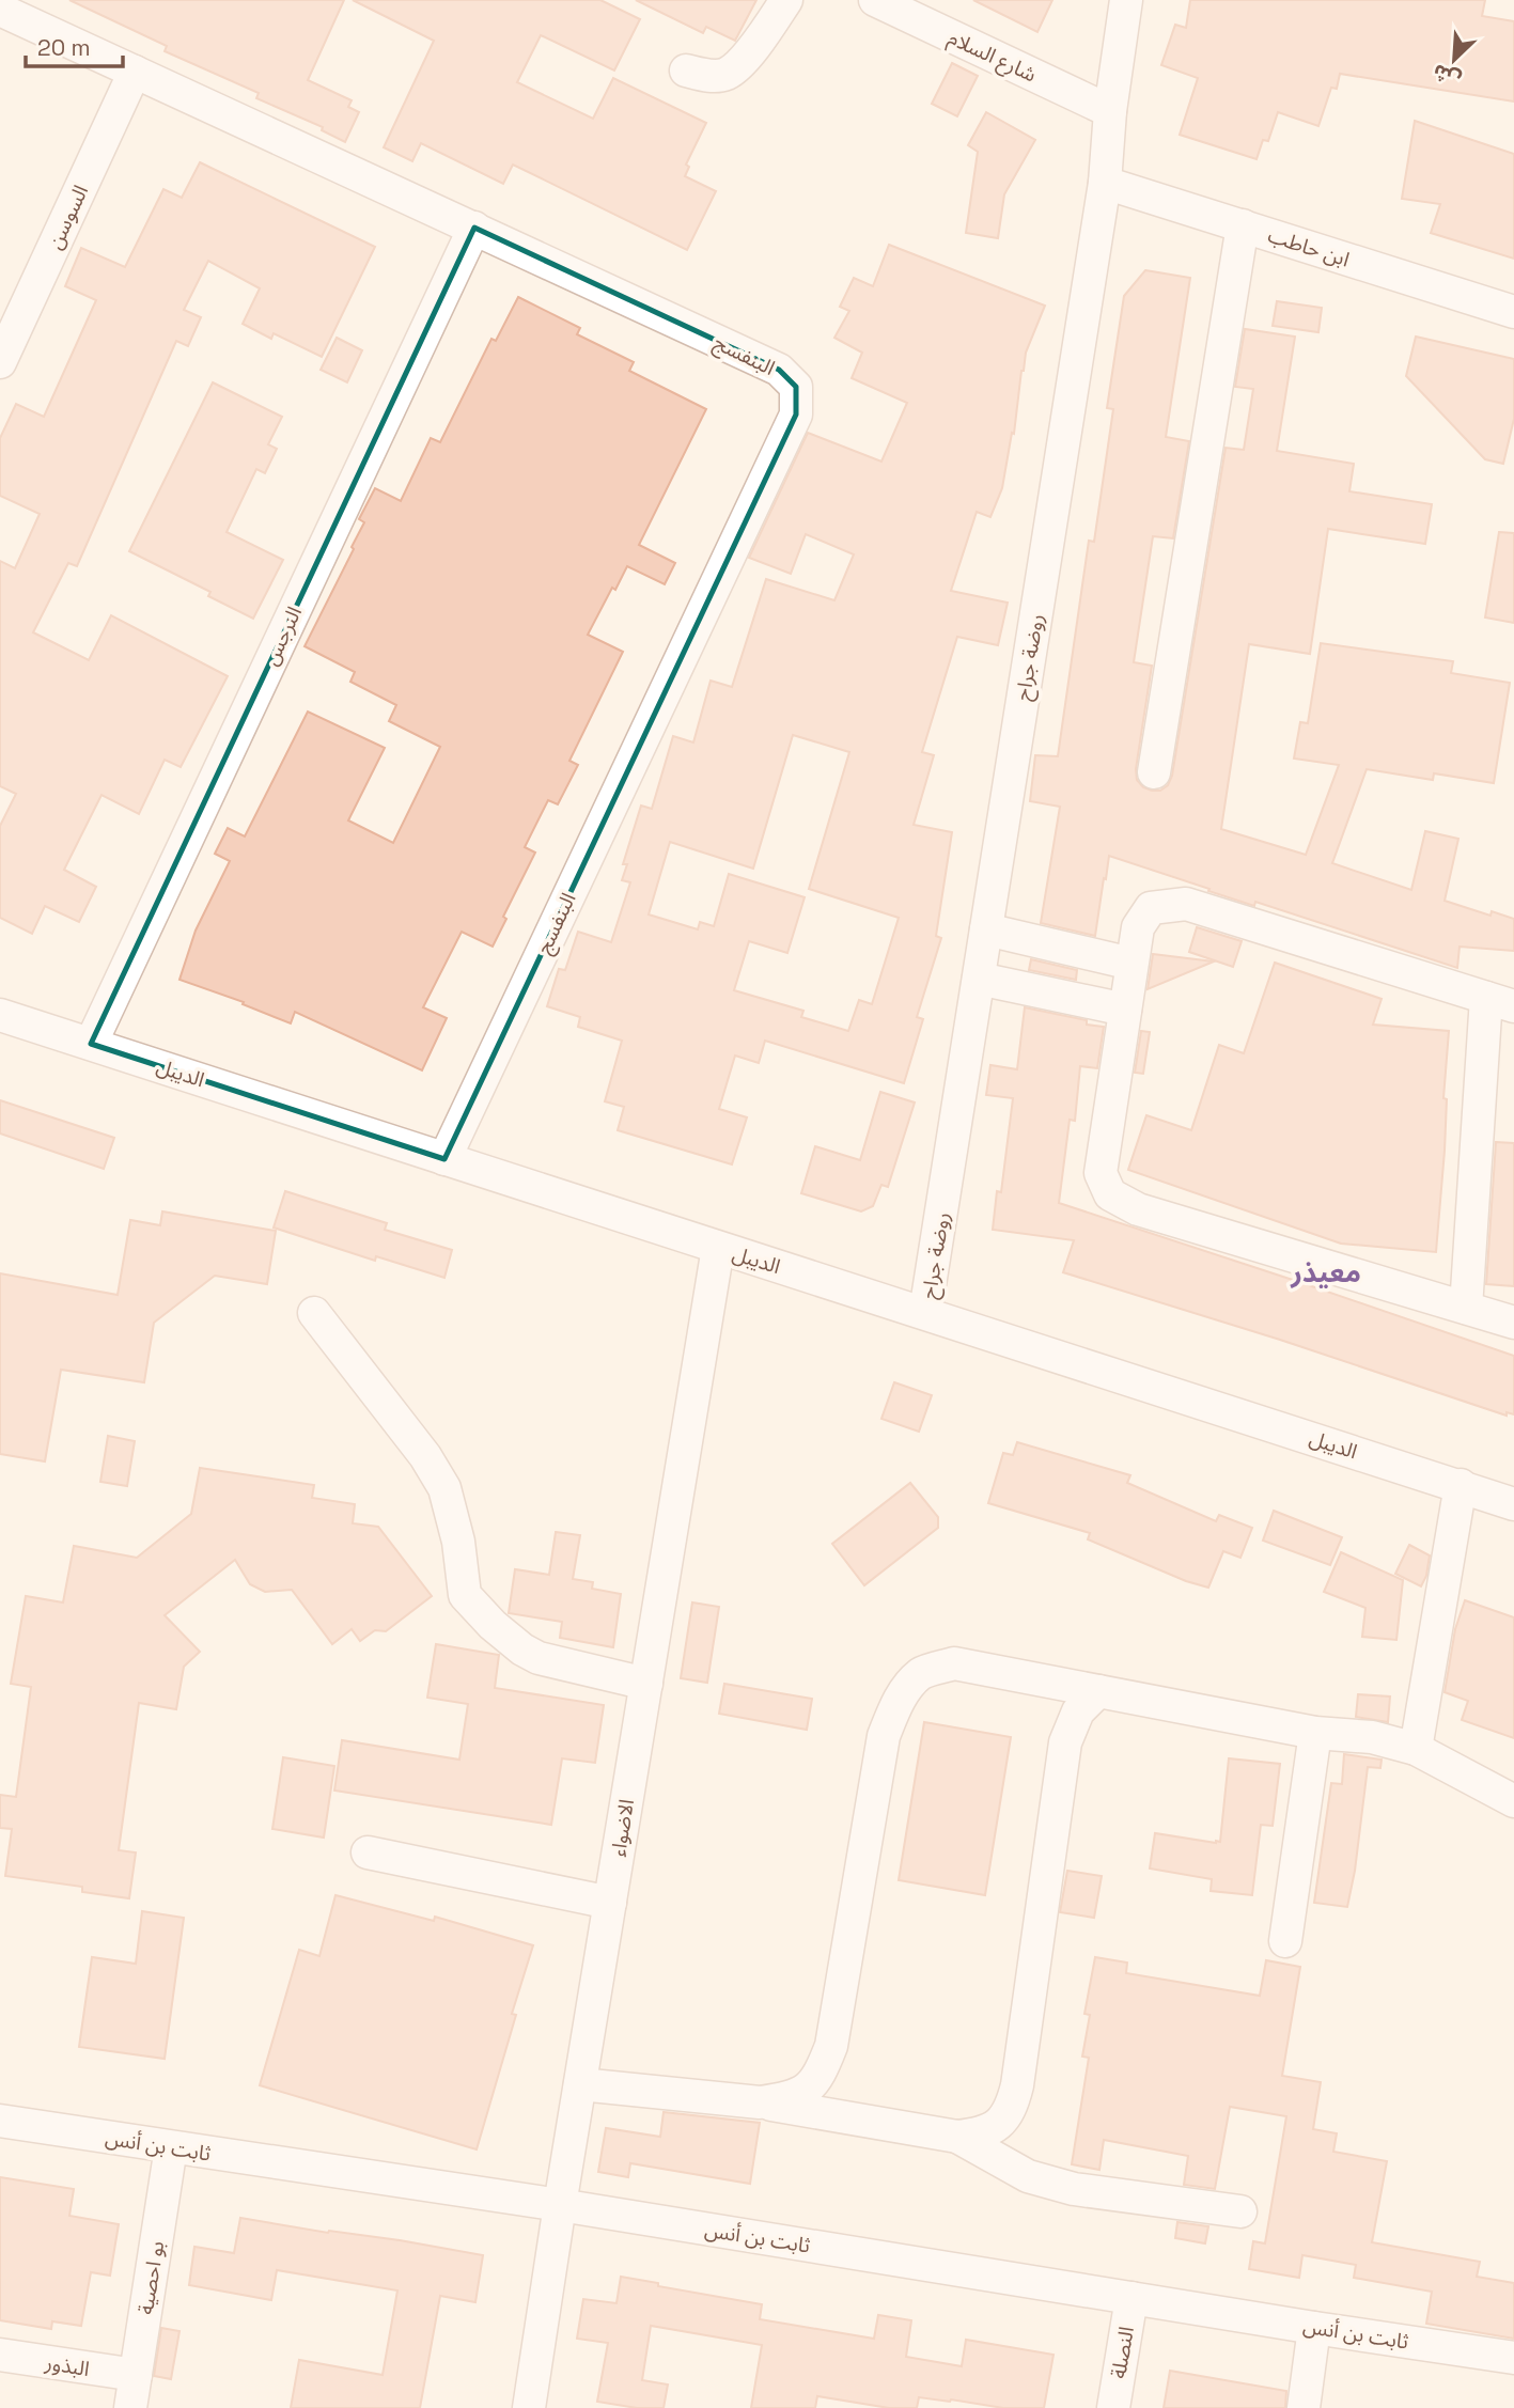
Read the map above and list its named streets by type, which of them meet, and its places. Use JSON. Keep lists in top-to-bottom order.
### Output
{
  "streets": {
    "street": [
      "شارع السلام",
      "السوسن",
      "ابن حاطب",
      "البنفسج",
      "النرجس",
      "روضة جراح",
      "الديبل",
      "الاضواء",
      "ثابت بن أنس",
      "بو احصية",
      "النصلة",
      "البذور"
    ]
  },
  "crossings": [
    ["شارع السلام", "روضة جراح"],
    ["السوسن", "البنفسج"],
    ["ابن حاطب", "روضة جراح"],
    ["البنفسج", "النرجس"],
    ["البنفسج", "الديبل"],
    ["النرجس", "الديبل"],
    ["روضة جراح", "الديبل"],
    ["الديبل", "الاضواء"],
    ["الاضواء", "ثابت بن أنس"],
    ["ثابت بن أنس", "بو احصية"],
    ["ثابت بن أنس", "النصلة"],
    ["بو احصية", "البذور"]
  ],
  "districts": ["معيذر"],
  "scale_bar": "20 m",
  "north": "bottom left"
}
